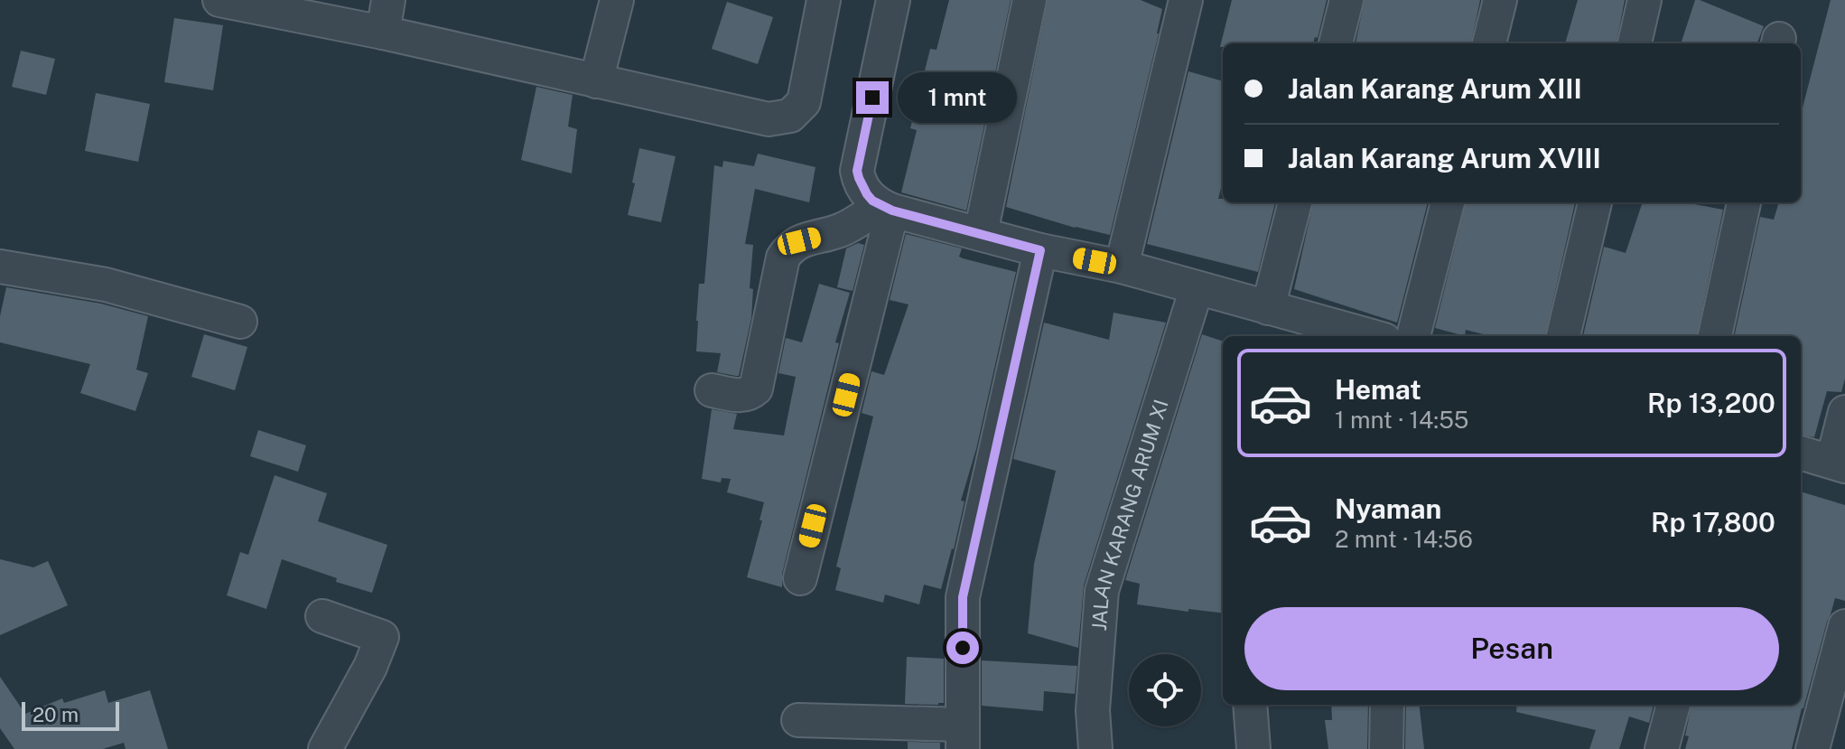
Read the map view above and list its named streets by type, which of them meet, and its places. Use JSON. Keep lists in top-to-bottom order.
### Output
{
  "streets": {
    "street": ["JALAN KARANG ARUM XI"]
  },
  "scale_bar": "20 m",
  "page": {
    "banner": ["Jalan Karang Arum XIII", "Jalan Karang Arum XVIII"],
    "bubble": "1 mnt",
    "list": [
      {
        "name": "Hemat",
        "note": "1 mnt · 14:55",
        "value": "Rp 13,200"
      },
      {
        "name": "Nyaman",
        "note": "2 mnt · 14:56",
        "value": "Rp 17,800"
      }
    ],
    "buttons": "Pesan",
    "scale": "20 m"
  }
}
